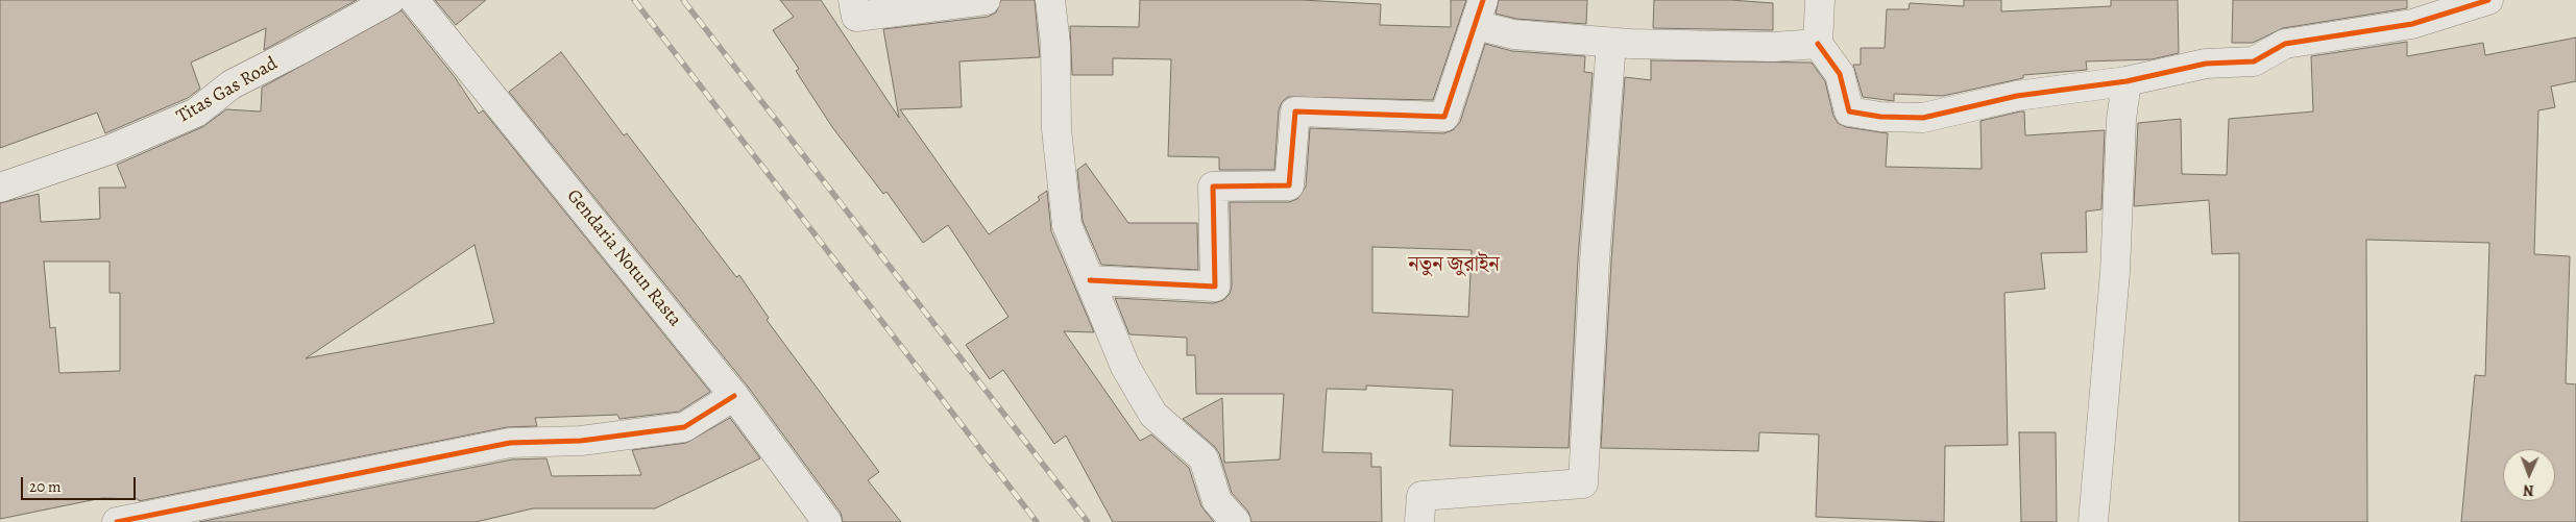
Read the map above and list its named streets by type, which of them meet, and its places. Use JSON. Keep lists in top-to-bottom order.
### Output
{
  "streets": {
    "street": ["Titas Gas Road", "Gendaria Notun Rasta"]
  },
  "districts": ["নতুন জুরাইন"],
  "scale_bar": "20 m",
  "north": "bottom"
}
